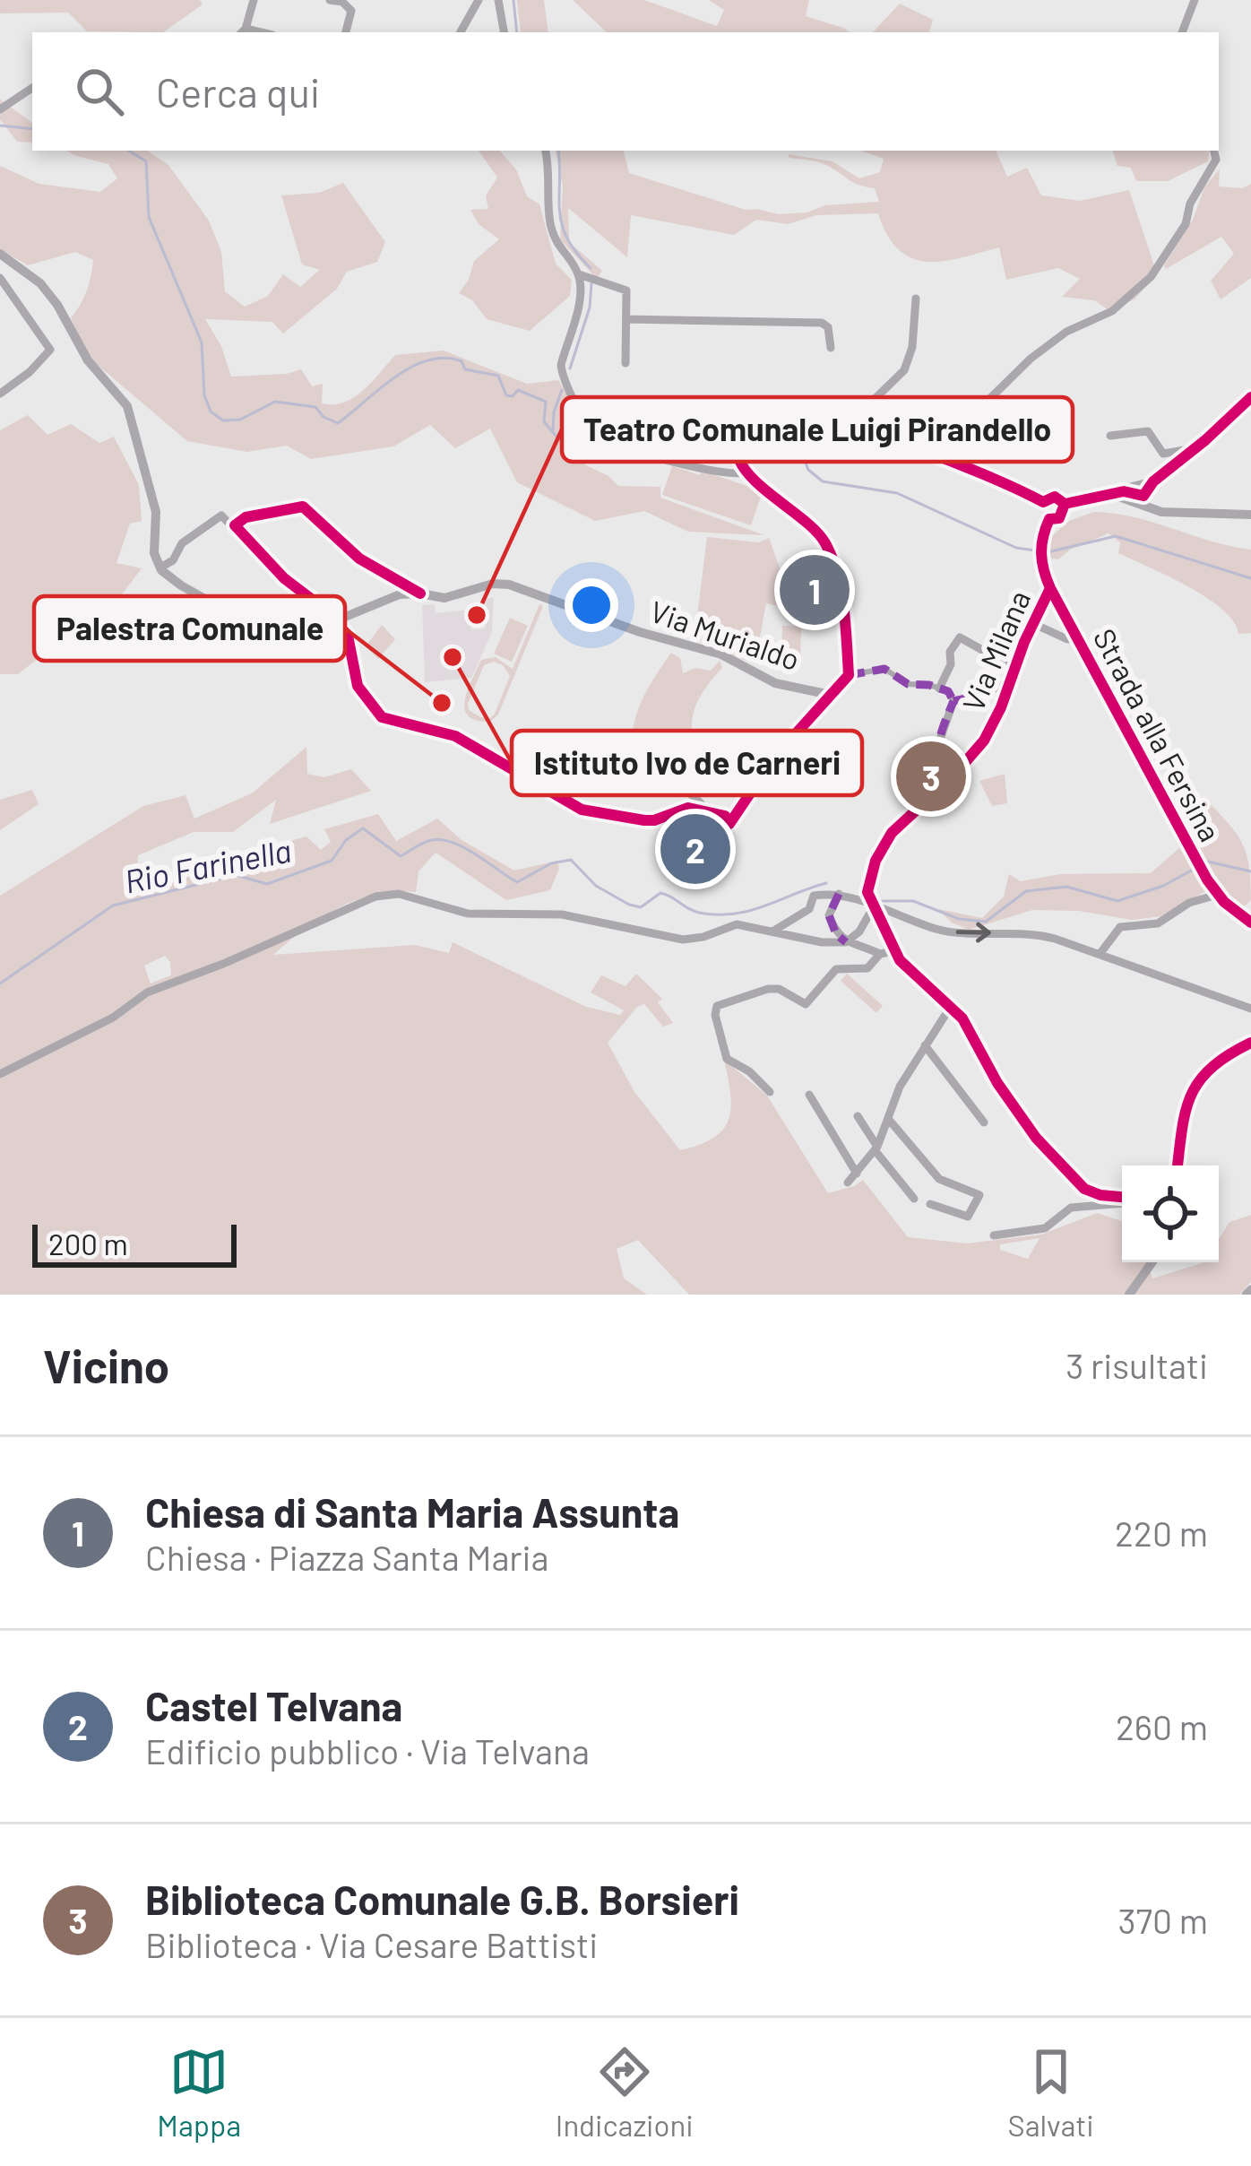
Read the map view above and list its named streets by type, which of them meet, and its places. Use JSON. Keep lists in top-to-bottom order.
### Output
{
  "streets": {
    "street": ["Via Murialdo", "Via Milana", "Strada alla Fersina"]
  },
  "crossings": [
    ["Via Milana", "Strada alla Fersina"]
  ],
  "water": ["Rio Farinella"],
  "places": ["Teatro Comunale Luigi Pirandello", "Istituto Ivo de Carneri", "Palestra Comunale"],
  "scale_bar": "200 m",
  "page": {
    "search": "Cerca qui",
    "pins": ["1", "3", "2"],
    "scale": "200 m",
    "heading": ["Vicino", "3 risultati"],
    "list": [
      {
        "mark": "1",
        "name": "Chiesa di Santa Maria Assunta",
        "note": "Chiesa · Piazza Santa Maria",
        "value": "220 m"
      },
      {
        "mark": "2",
        "name": "Castel Telvana",
        "note": "Edificio pubblico · Via Telvana",
        "value": "260 m"
      },
      {
        "mark": "3",
        "name": "Biblioteca Comunale G.B. Borsieri",
        "note": "Biblioteca · Via Cesare Battisti",
        "value": "370 m"
      }
    ],
    "nav": ["Mappa", "Indicazioni", "Salvati"]
  }
}
